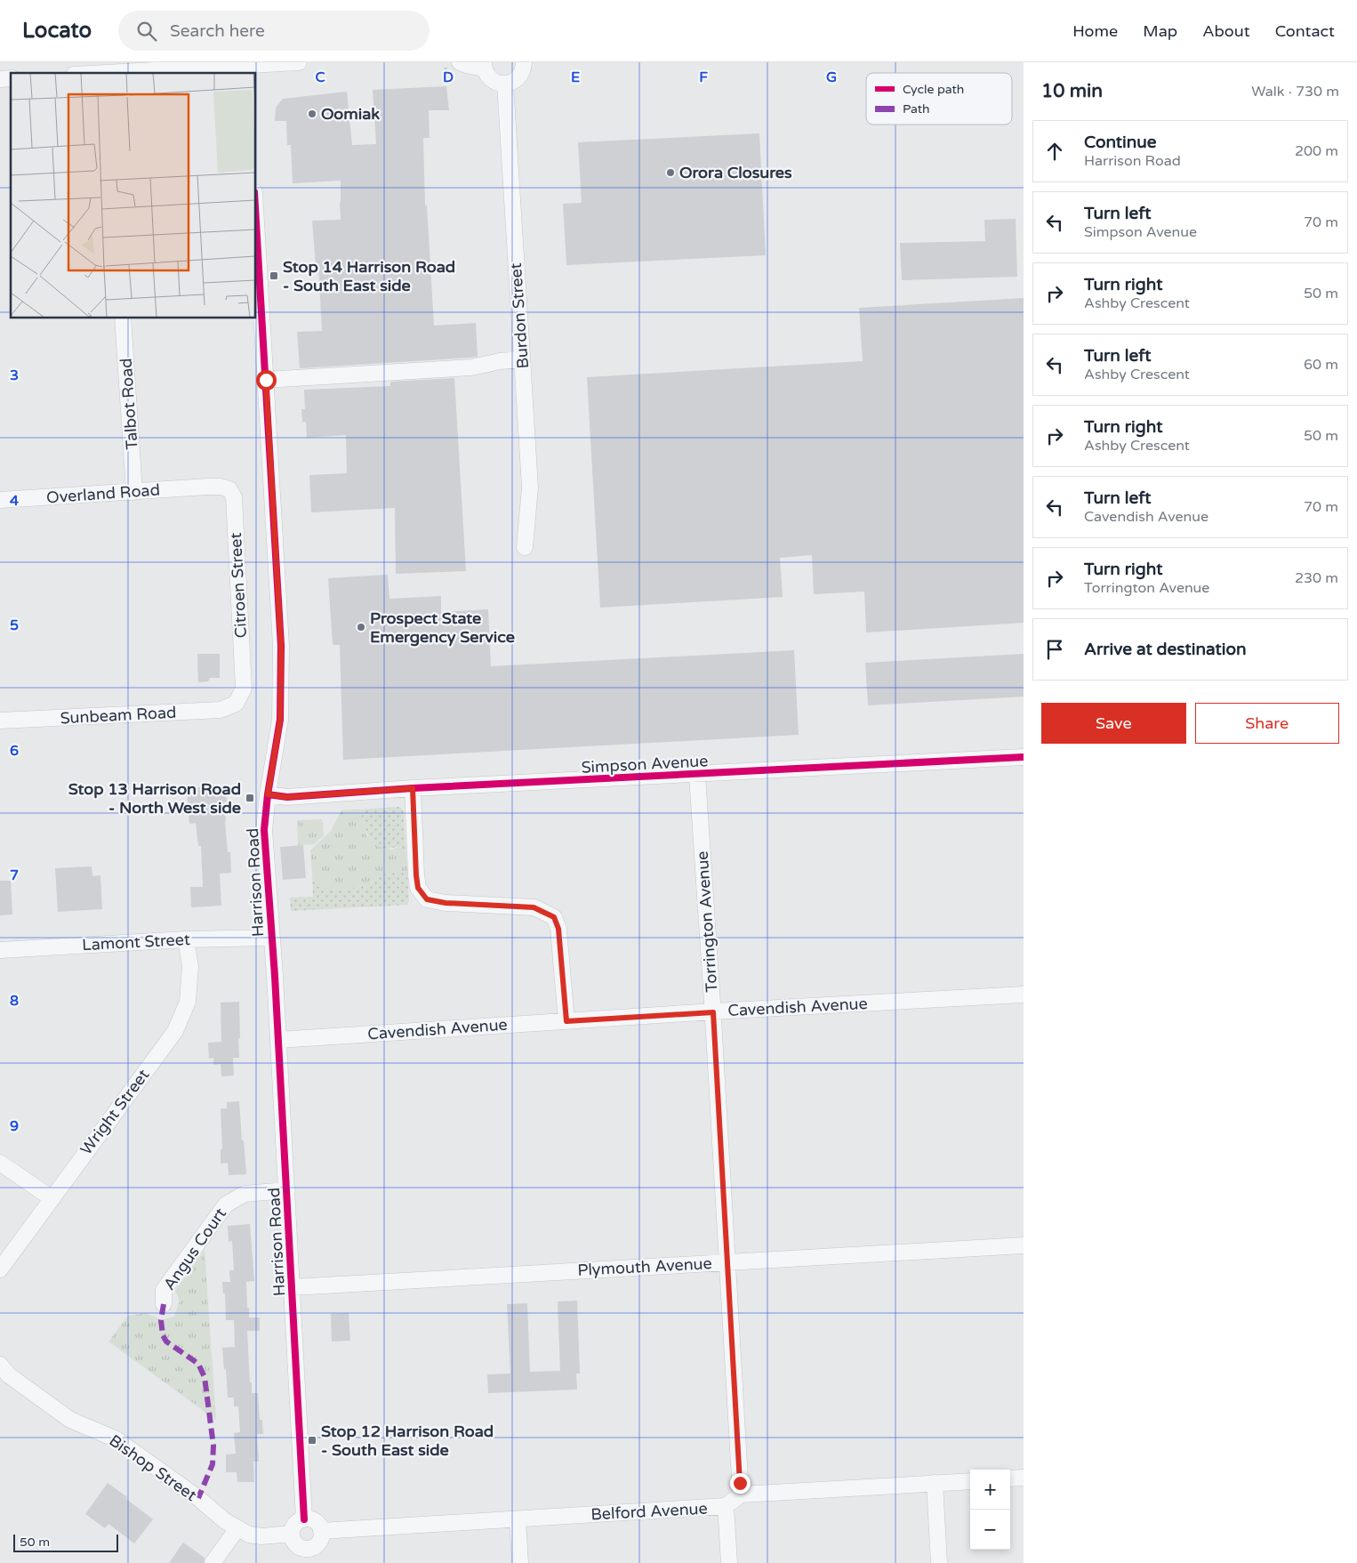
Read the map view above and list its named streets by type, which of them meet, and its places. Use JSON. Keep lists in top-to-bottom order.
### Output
{
  "streets": {
    "street": [
      "Burdon Street",
      "Talbot Road",
      "Overland Road",
      "Citroen Street",
      "Sunbeam Road",
      "Simpson Avenue",
      "Harrison Road",
      "Torrington Avenue",
      "Lamont Street",
      "Cavendish Avenue",
      "Wright Street",
      "Angus Court",
      "Plymouth Avenue",
      "Bishop Street",
      "Belford Avenue"
    ]
  },
  "crossings": [
    ["Talbot Road", "Overland Road"],
    ["Overland Road", "Citroen Street"],
    ["Citroen Street", "Sunbeam Road"],
    ["Simpson Avenue", "Harrison Road"],
    ["Simpson Avenue", "Torrington Avenue"],
    ["Harrison Road", "Lamont Street"],
    ["Harrison Road", "Cavendish Avenue"],
    ["Harrison Road", "Angus Court"],
    ["Harrison Road", "Plymouth Avenue"],
    ["Harrison Road", "Bishop Street"],
    ["Harrison Road", "Belford Avenue"],
    ["Torrington Avenue", "Cavendish Avenue"],
    ["Torrington Avenue", "Plymouth Avenue"],
    ["Torrington Avenue", "Belford Avenue"],
    ["Lamont Street", "Wright Street"],
    ["Bishop Street", "Belford Avenue"]
  ],
  "places": {
    "other": ["Oomiak", "Orora Closures", "Prospect State Emergency Service"],
    "transit": ["Stop 14 Harrison Road - South East side", "Stop 13 Harrison Road - North West side", "Stop 12 Harrison Road - South East side"]
  },
  "legend": ["Cycle path", "Path"],
  "scale_bar": "50 m",
  "page": {
    "header": "Locato",
    "search": "Search here",
    "nav": [
      "Home",
      "Map",
      "About",
      "Contact"
    ],
    "heading": ["10 min", "Walk · 730 m"],
    "list": [
      ["Continue", "Harrison Road", "200 m"],
      ["Turn left", "Simpson Avenue", "70 m"],
      ["Turn right", "Ashby Crescent", "50 m"],
      ["Turn left", "Ashby Crescent", "60 m"],
      ["Turn right", "Ashby Crescent", "50 m"],
      ["Turn left", "Cavendish Avenue", "70 m"],
      ["Turn right", "Torrington Avenue", "230 m"],
      "Arrive at destination"
    ],
    "buttons": ["Save", "Share"],
    "map_buttons": ["+", "−"],
    "scale": "50 m"
  },
  "grid": {
    "columns": [
      "C",
      "D",
      "E",
      "F",
      "G"
    ],
    "rows": [
      "3",
      "4",
      "5",
      "6",
      "7",
      "8",
      "9"
    ]
  }
}
